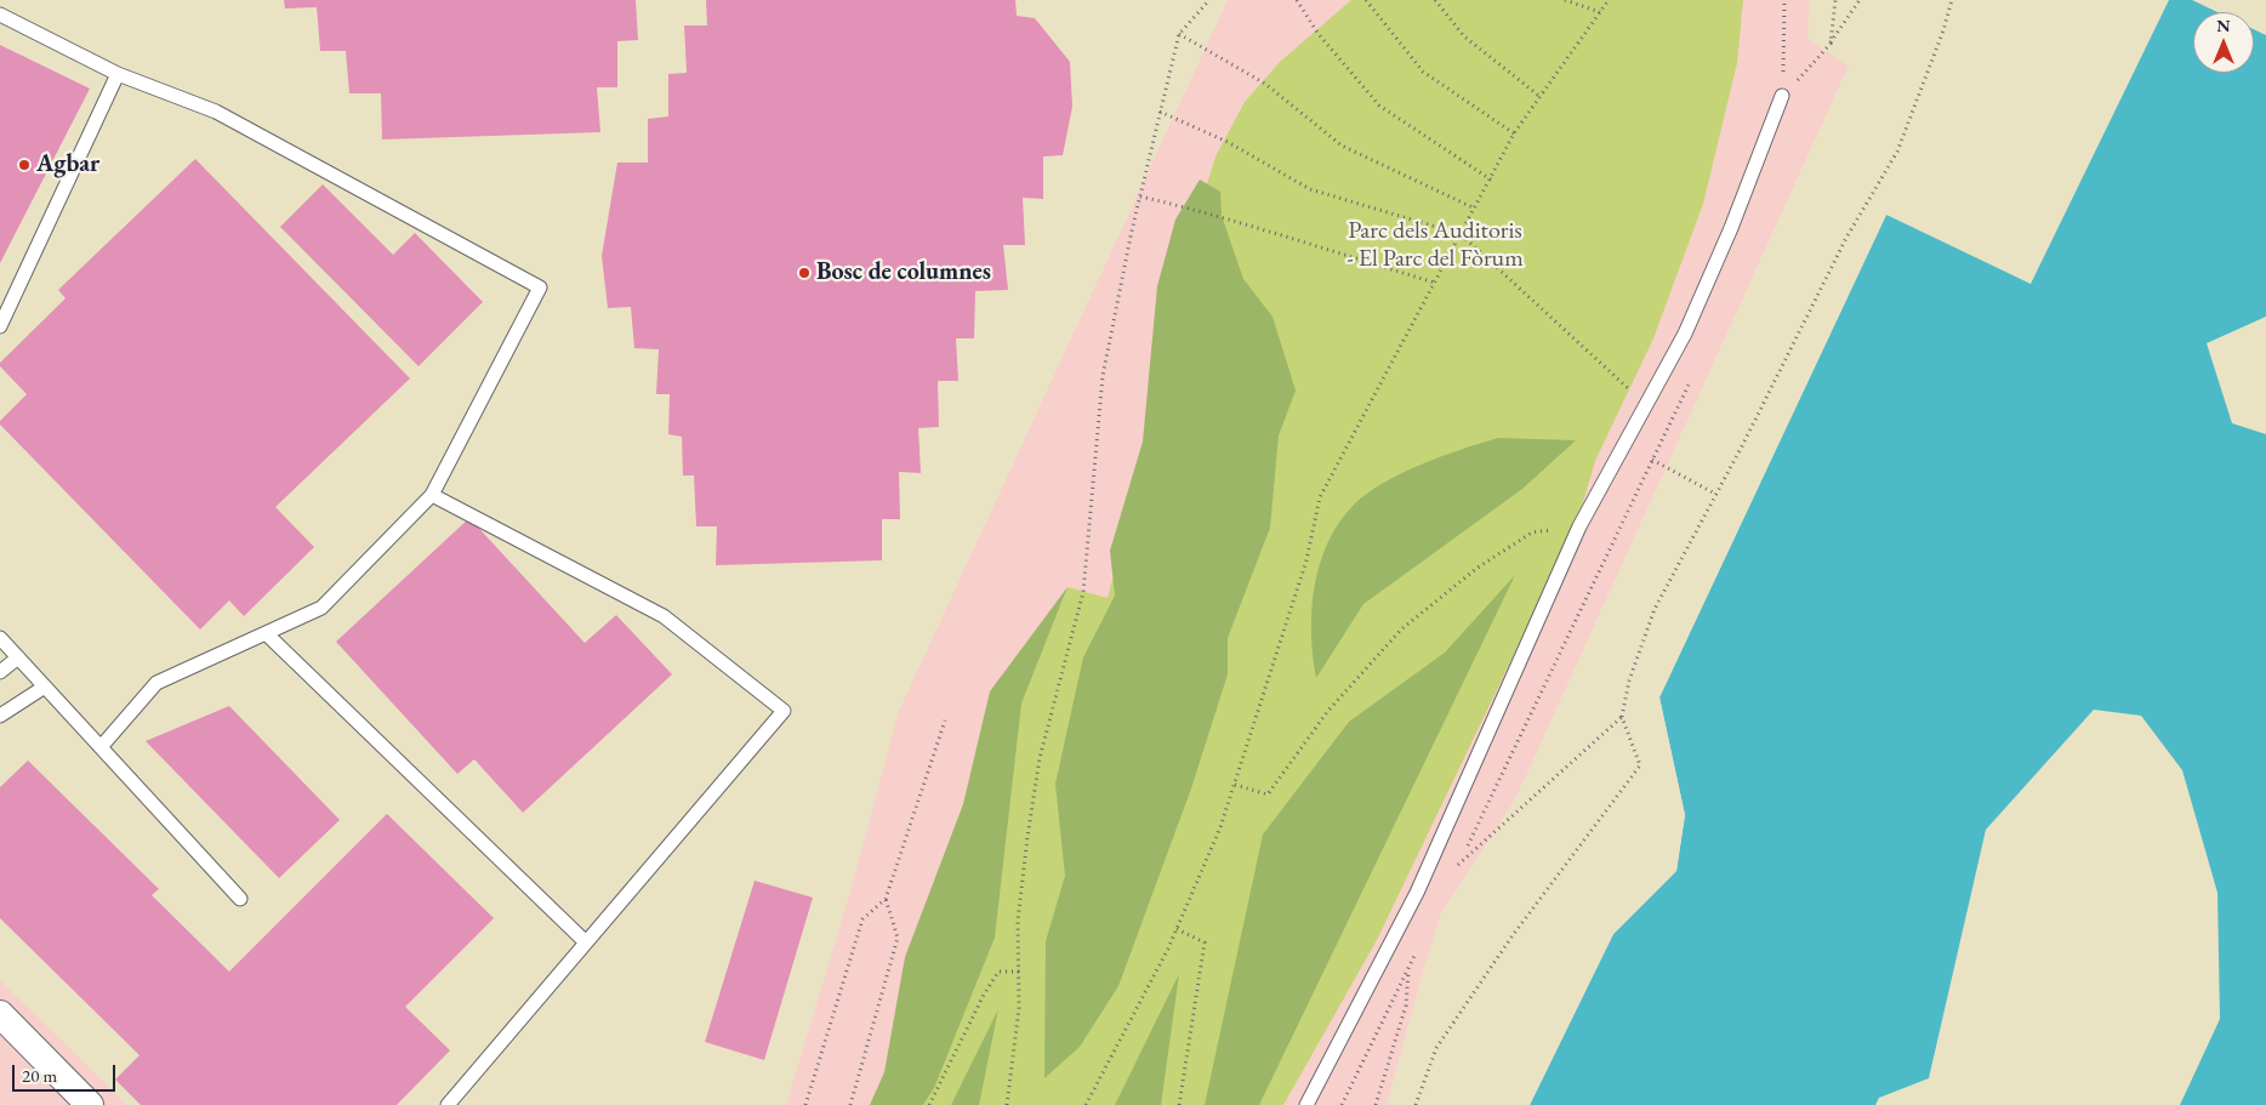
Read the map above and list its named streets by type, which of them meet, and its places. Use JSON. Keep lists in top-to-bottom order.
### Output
{
  "parks": ["Parc dels Auditoris - El Parc del Fòrum"],
  "places": ["Agbar", "Bosc de columnes"],
  "scale_bar": "20 m",
  "north": "top"
}
